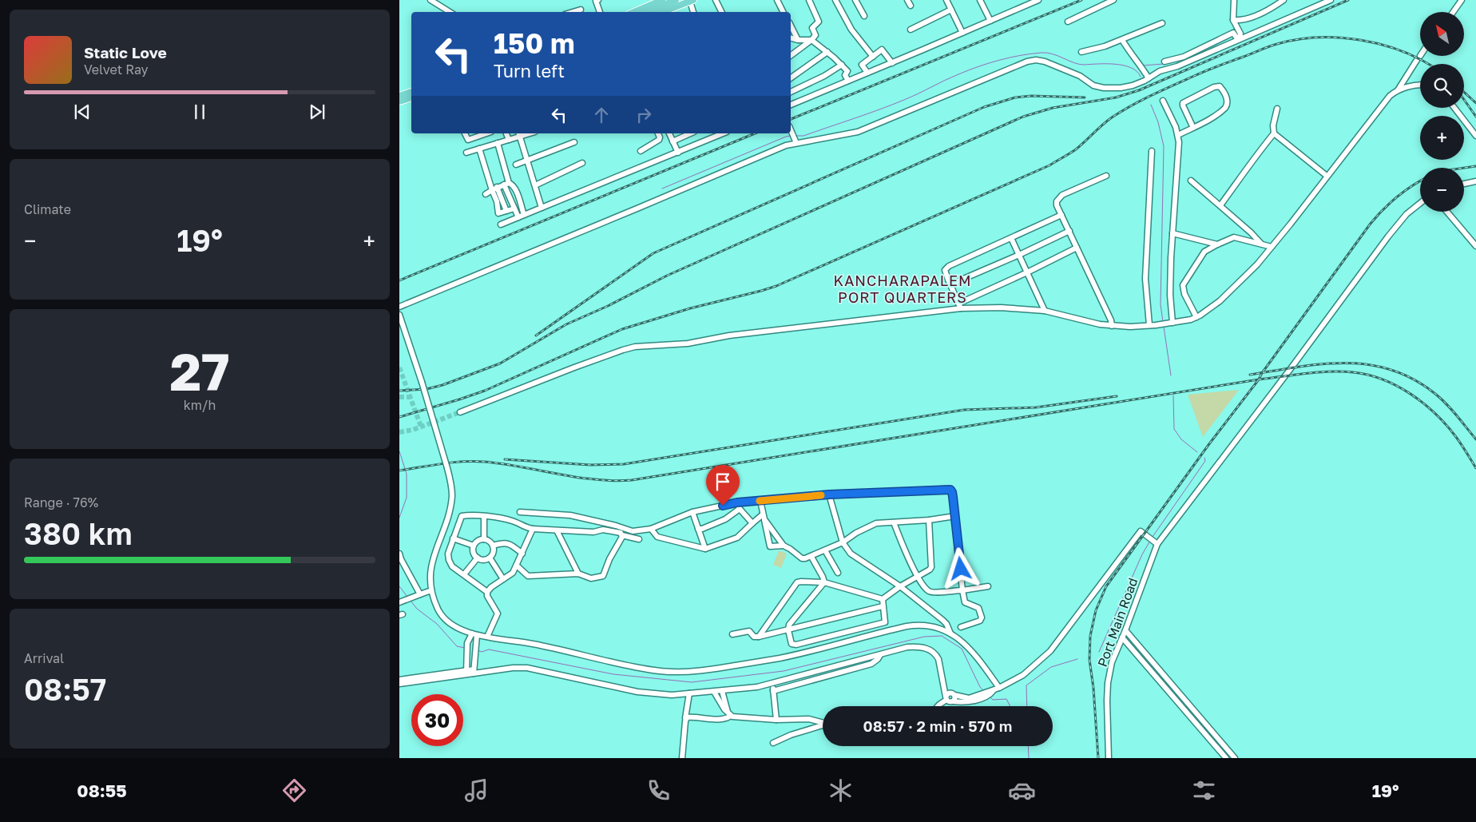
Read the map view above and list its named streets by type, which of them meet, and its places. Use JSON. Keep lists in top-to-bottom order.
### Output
{
  "streets": {
    "street": ["Port Main Road"]
  },
  "districts": ["KANCHARAPALEM PORT QUARTERS"],
  "north": "top left",
  "page": {
    "map_buttons": ["+", "−"],
    "turn": ["150 m", "Turn left"],
    "song": ["Static Love", "Velvet Ray"],
    "tile": [
      "Climate",
      ["27", "km/h"],
      ["Range · 76%", "380 km"],
      ["Arrival", "08:57"]
    ],
    "heat": ["−", "19°", "+"],
    "limit": "30",
    "trip": "08:57 · 2 min · 570 m",
    "tabs": ["08:55", "19°"]
  }
}
